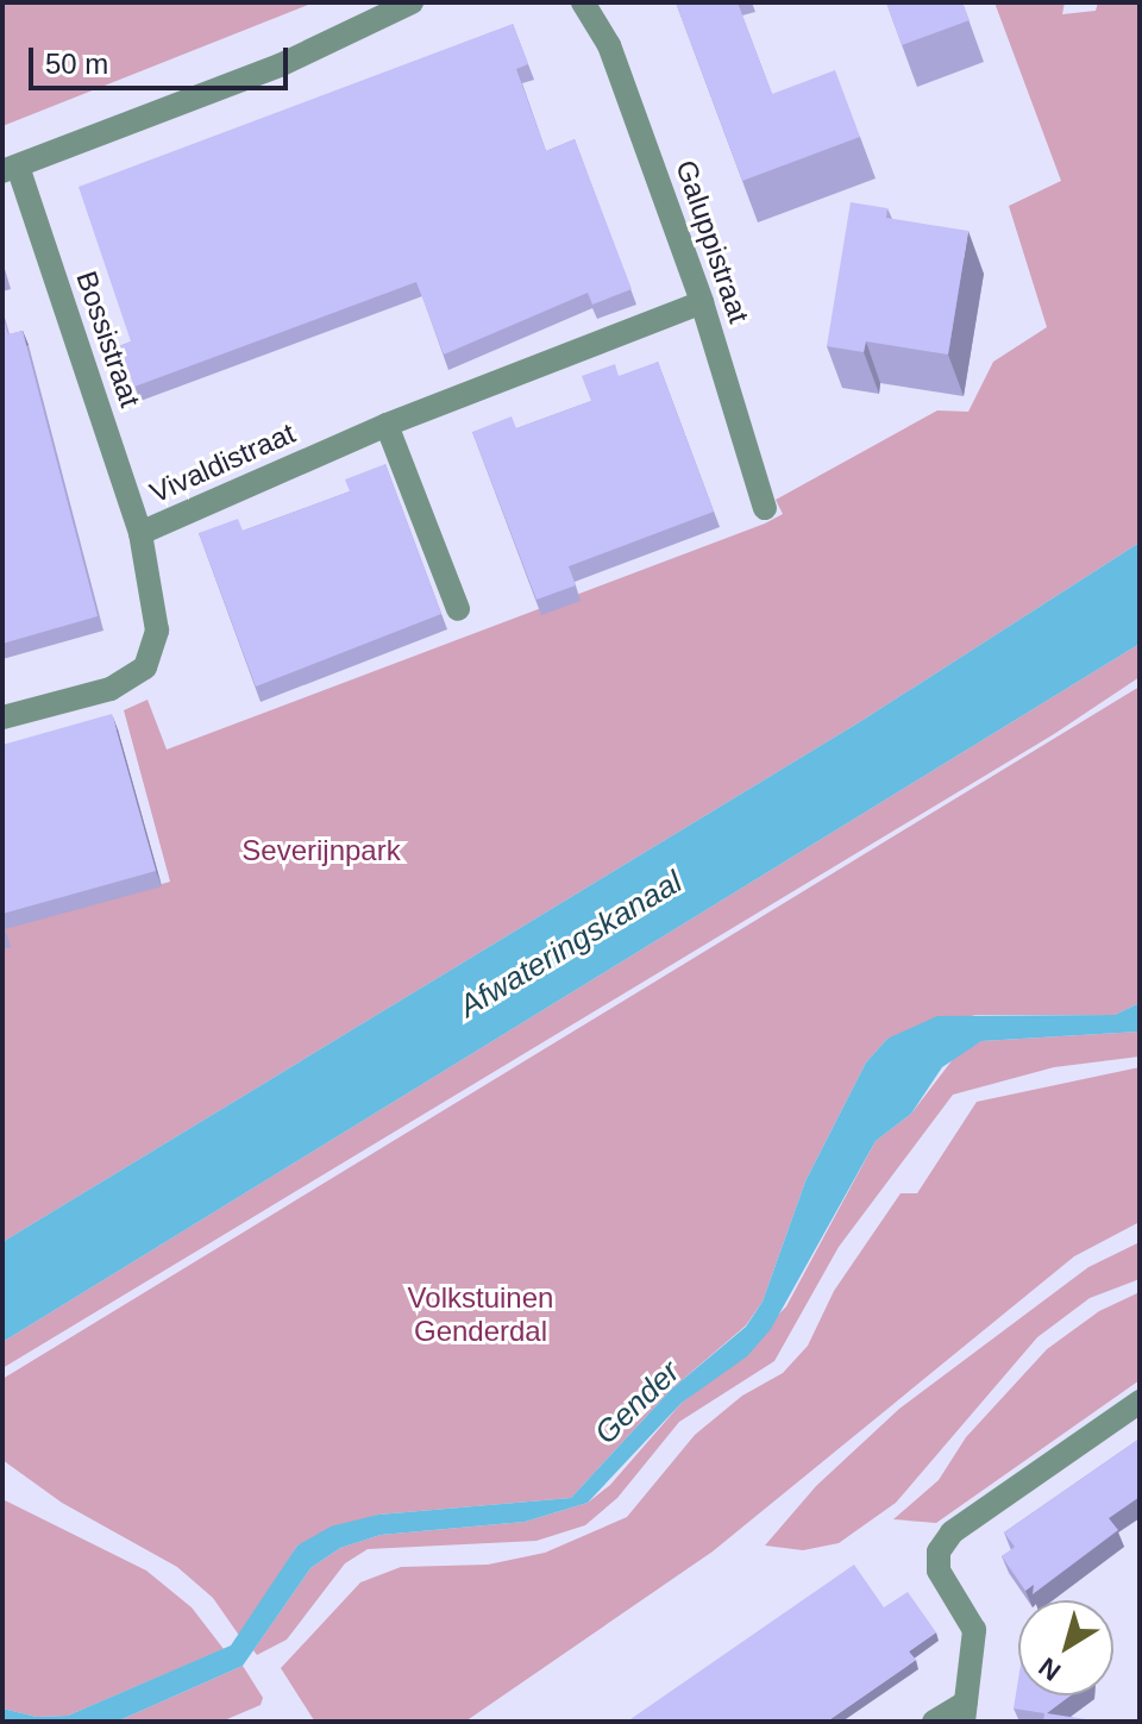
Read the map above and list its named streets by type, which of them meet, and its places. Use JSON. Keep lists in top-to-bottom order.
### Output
{
  "streets": {
    "street": ["Galuppistraat", "Bossistraat", "Vivaldistraat"]
  },
  "crossings": [
    ["Galuppistraat", "Vivaldistraat"],
    ["Bossistraat", "Vivaldistraat"]
  ],
  "water": ["Afwateringskanaal", "Gender"],
  "parks": ["Severijnpark", "Volkstuinen Genderdal"],
  "scale_bar": "50 m",
  "north": "bottom left"
}
